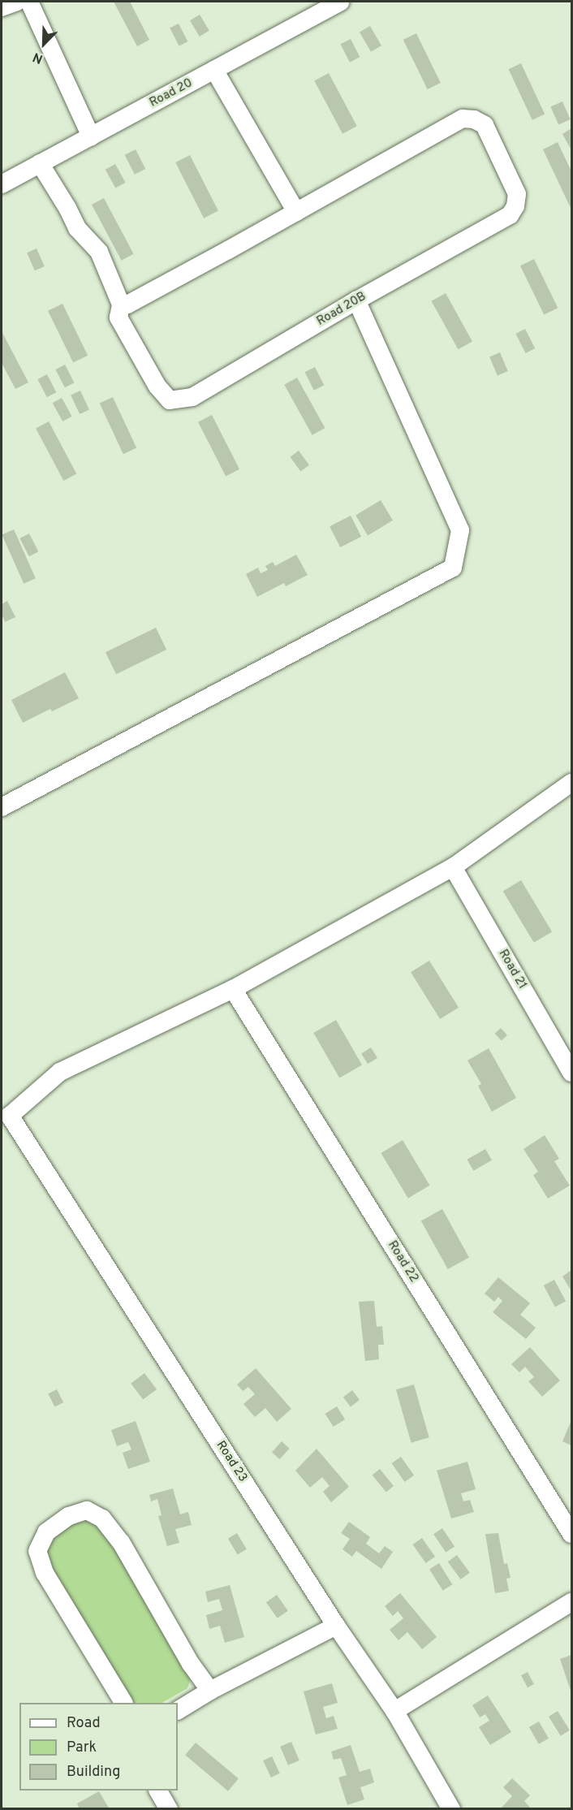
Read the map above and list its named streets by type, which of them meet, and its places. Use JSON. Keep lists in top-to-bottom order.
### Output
{
  "streets": {
    "street": [
      "Road 20",
      "Road 20B",
      "Road 21",
      "Road 22",
      "Road 23"
    ]
  },
  "crossings": [
    ["Road 22", "Road 23"]
  ],
  "legend": ["Road", "Park", "Building"],
  "north": "bottom left"
}
